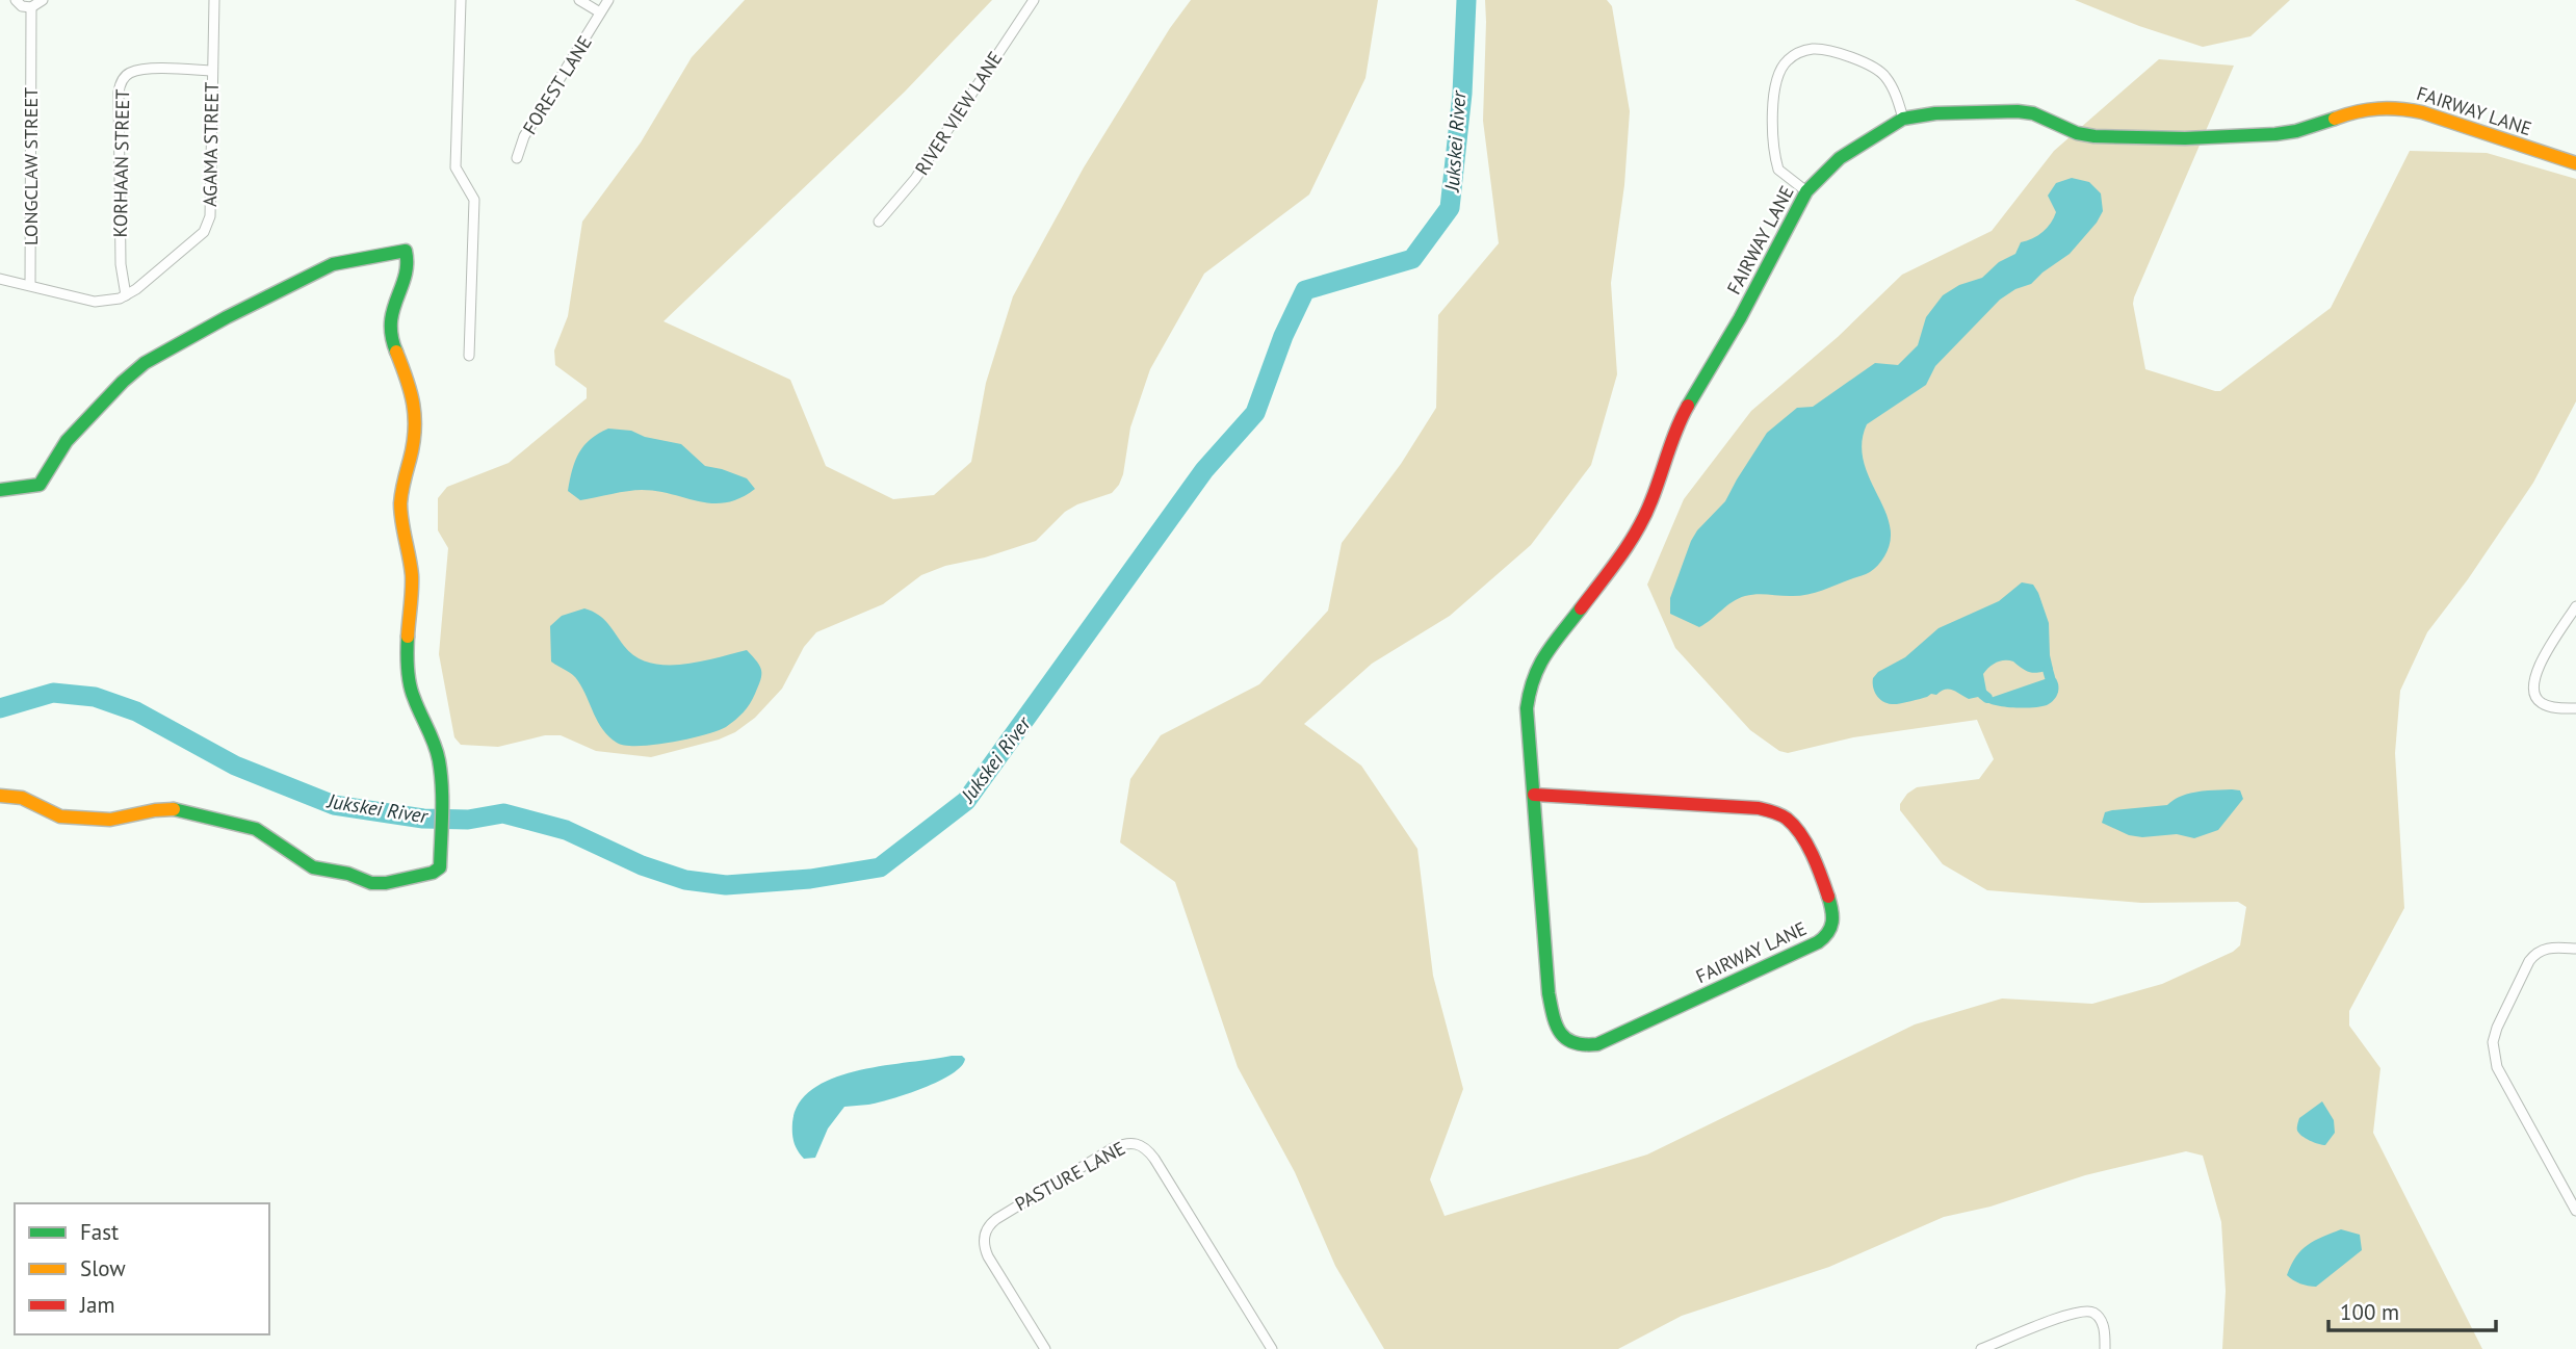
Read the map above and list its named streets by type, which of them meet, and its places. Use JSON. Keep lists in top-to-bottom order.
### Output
{
  "streets": {
    "street": [
      "FOREST LANE",
      "FAIRWAY LANE",
      "RIVER VIEW LANE",
      "AGAMA STREET",
      "KORHAAN STREET",
      "LONGCLAW STREET",
      "PASTURE LANE"
    ]
  },
  "crossings": [
    ["AGAMA STREET", "KORHAAN STREET"]
  ],
  "water": ["Jukskei River"],
  "legend": ["Fast", "Slow", "Jam"],
  "scale_bar": "100 m"
}
